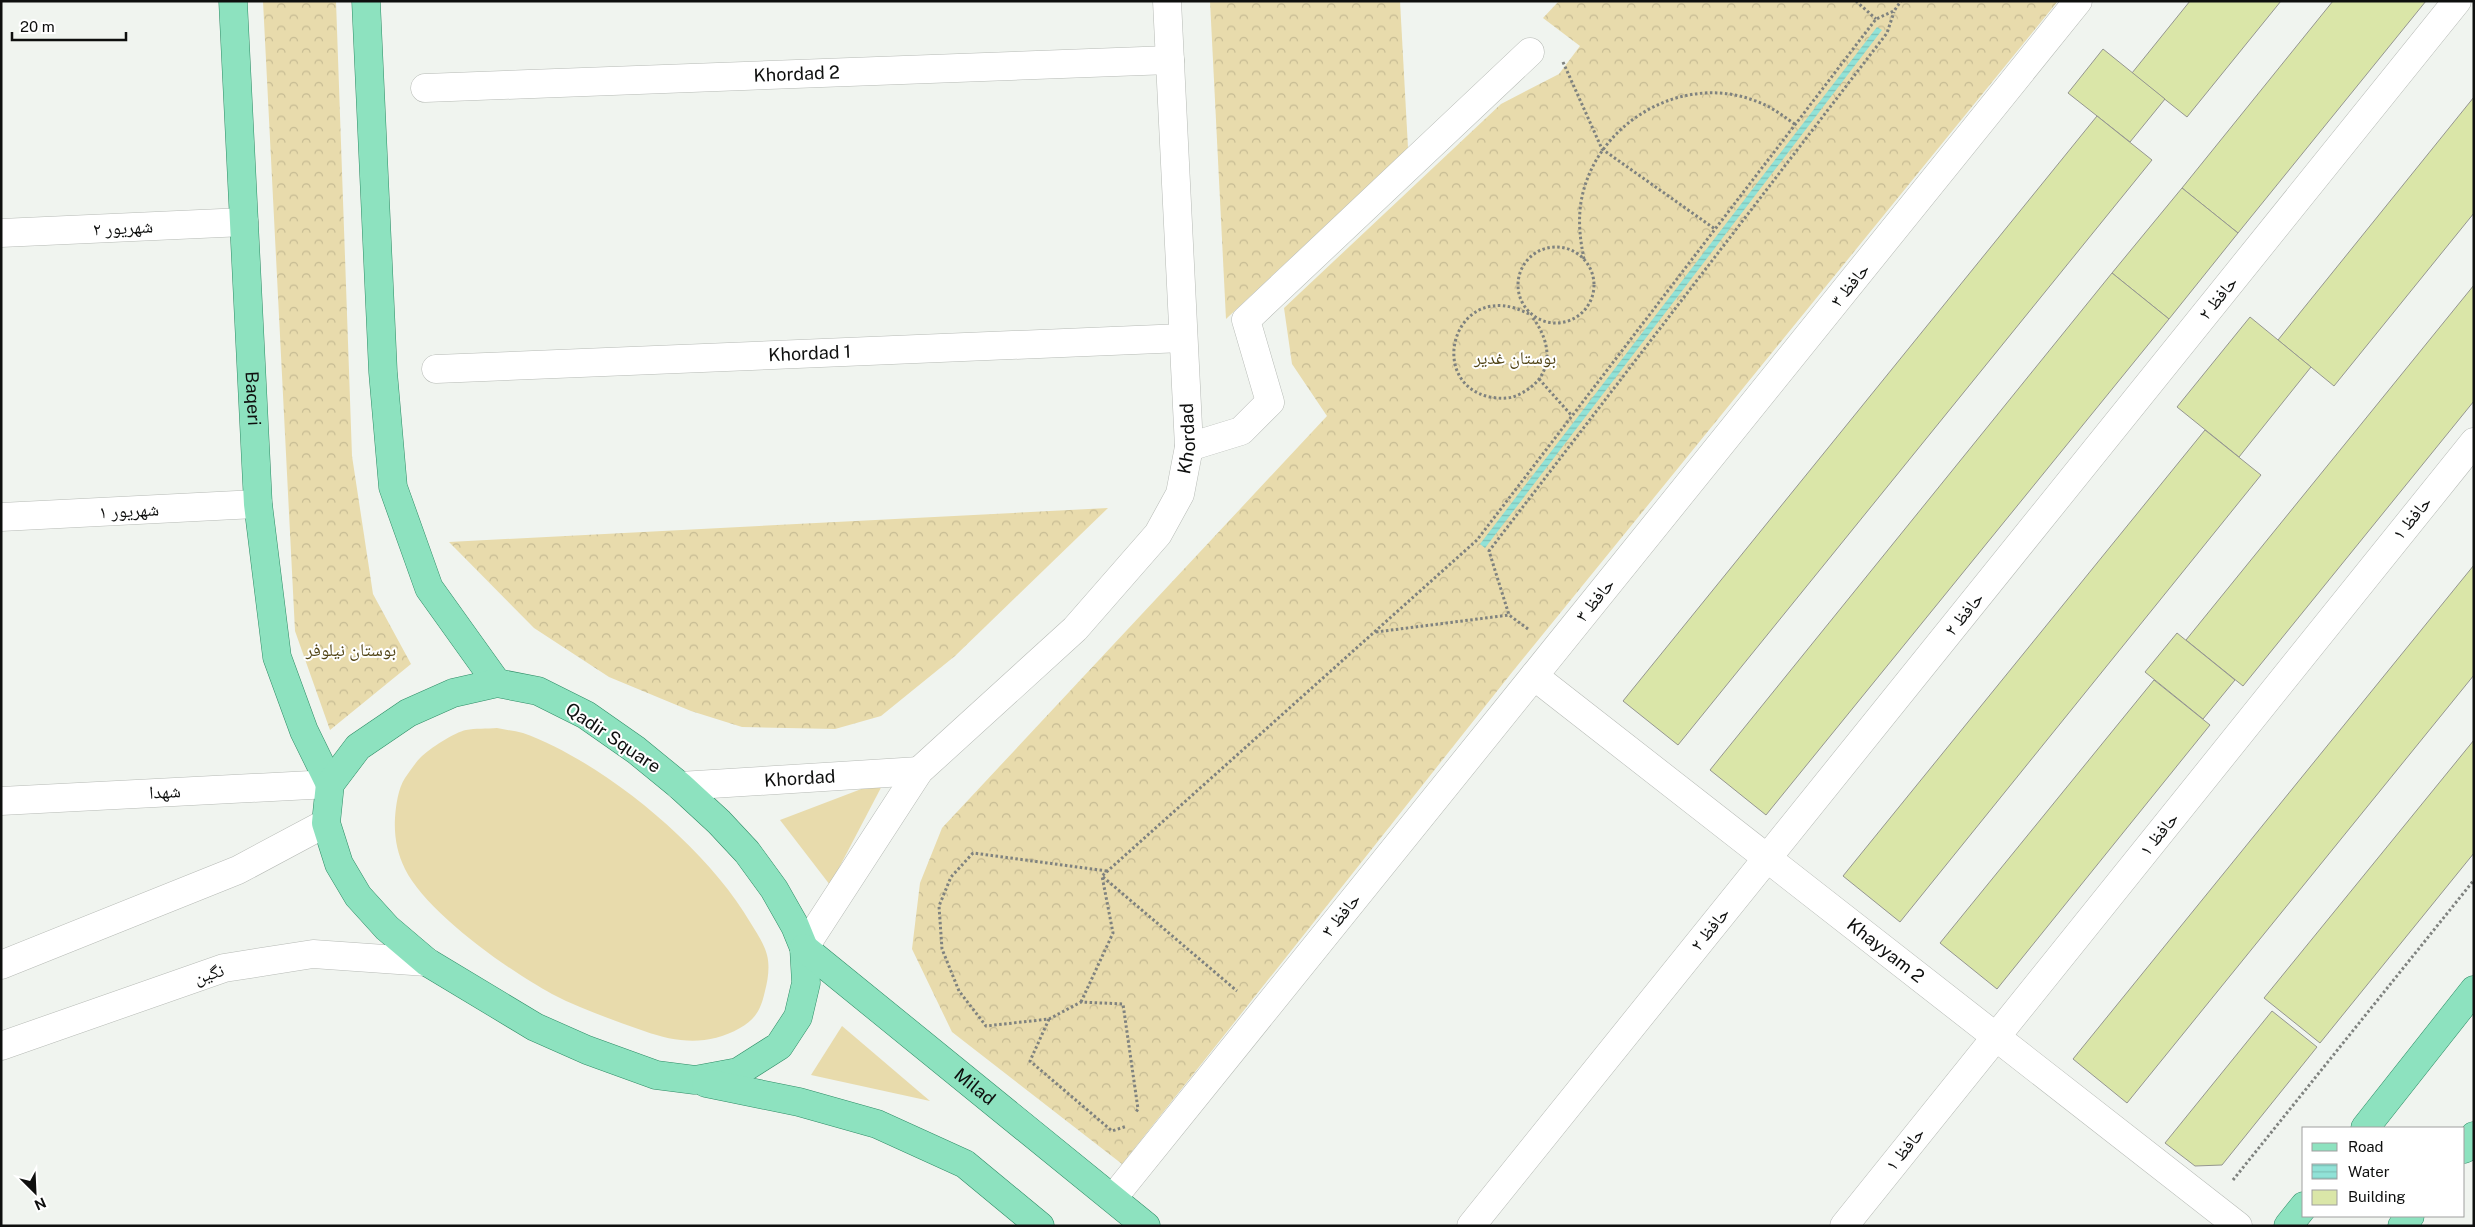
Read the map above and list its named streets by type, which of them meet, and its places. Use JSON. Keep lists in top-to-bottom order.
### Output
{
  "streets": {
    "main road": ["Baqeri", "Qadir Square", "Milad"],
    "street": [
      "Khordad 2",
      "شهریور ۲",
      "حافظ ۳",
      "حافظ ۲",
      "Khordad 1",
      "Khordad",
      "شهریور ۱",
      "حافظ ۱",
      "شهدا",
      "Khayyam 2",
      "نگین"
    ]
  },
  "crossings": [
    ["Khordad 2", "Khordad"],
    ["شهریور ۲", "Baqeri"],
    ["حافظ ۳", "Khayyam 2"],
    ["حافظ ۳", "Milad"],
    ["حافظ ۲", "Khayyam 2"],
    ["Khordad 1", "Khordad"],
    ["Baqeri", "شهریور ۱"],
    ["Baqeri", "Qadir Square"],
    ["Baqeri", "شهدا"],
    ["Khordad", "Qadir Square"],
    ["Khordad", "Milad"],
    ["حافظ ۱", "Khayyam 2"],
    ["Qadir Square", "شهدا"],
    ["Qadir Square", "نگین"],
    ["Qadir Square", "Milad"]
  ],
  "parks": ["بوستان غدیر", "بوستان نیلوفر"],
  "legend": ["Road", "Water", "Building"],
  "scale_bar": "20 m",
  "north": "bottom right"
}
